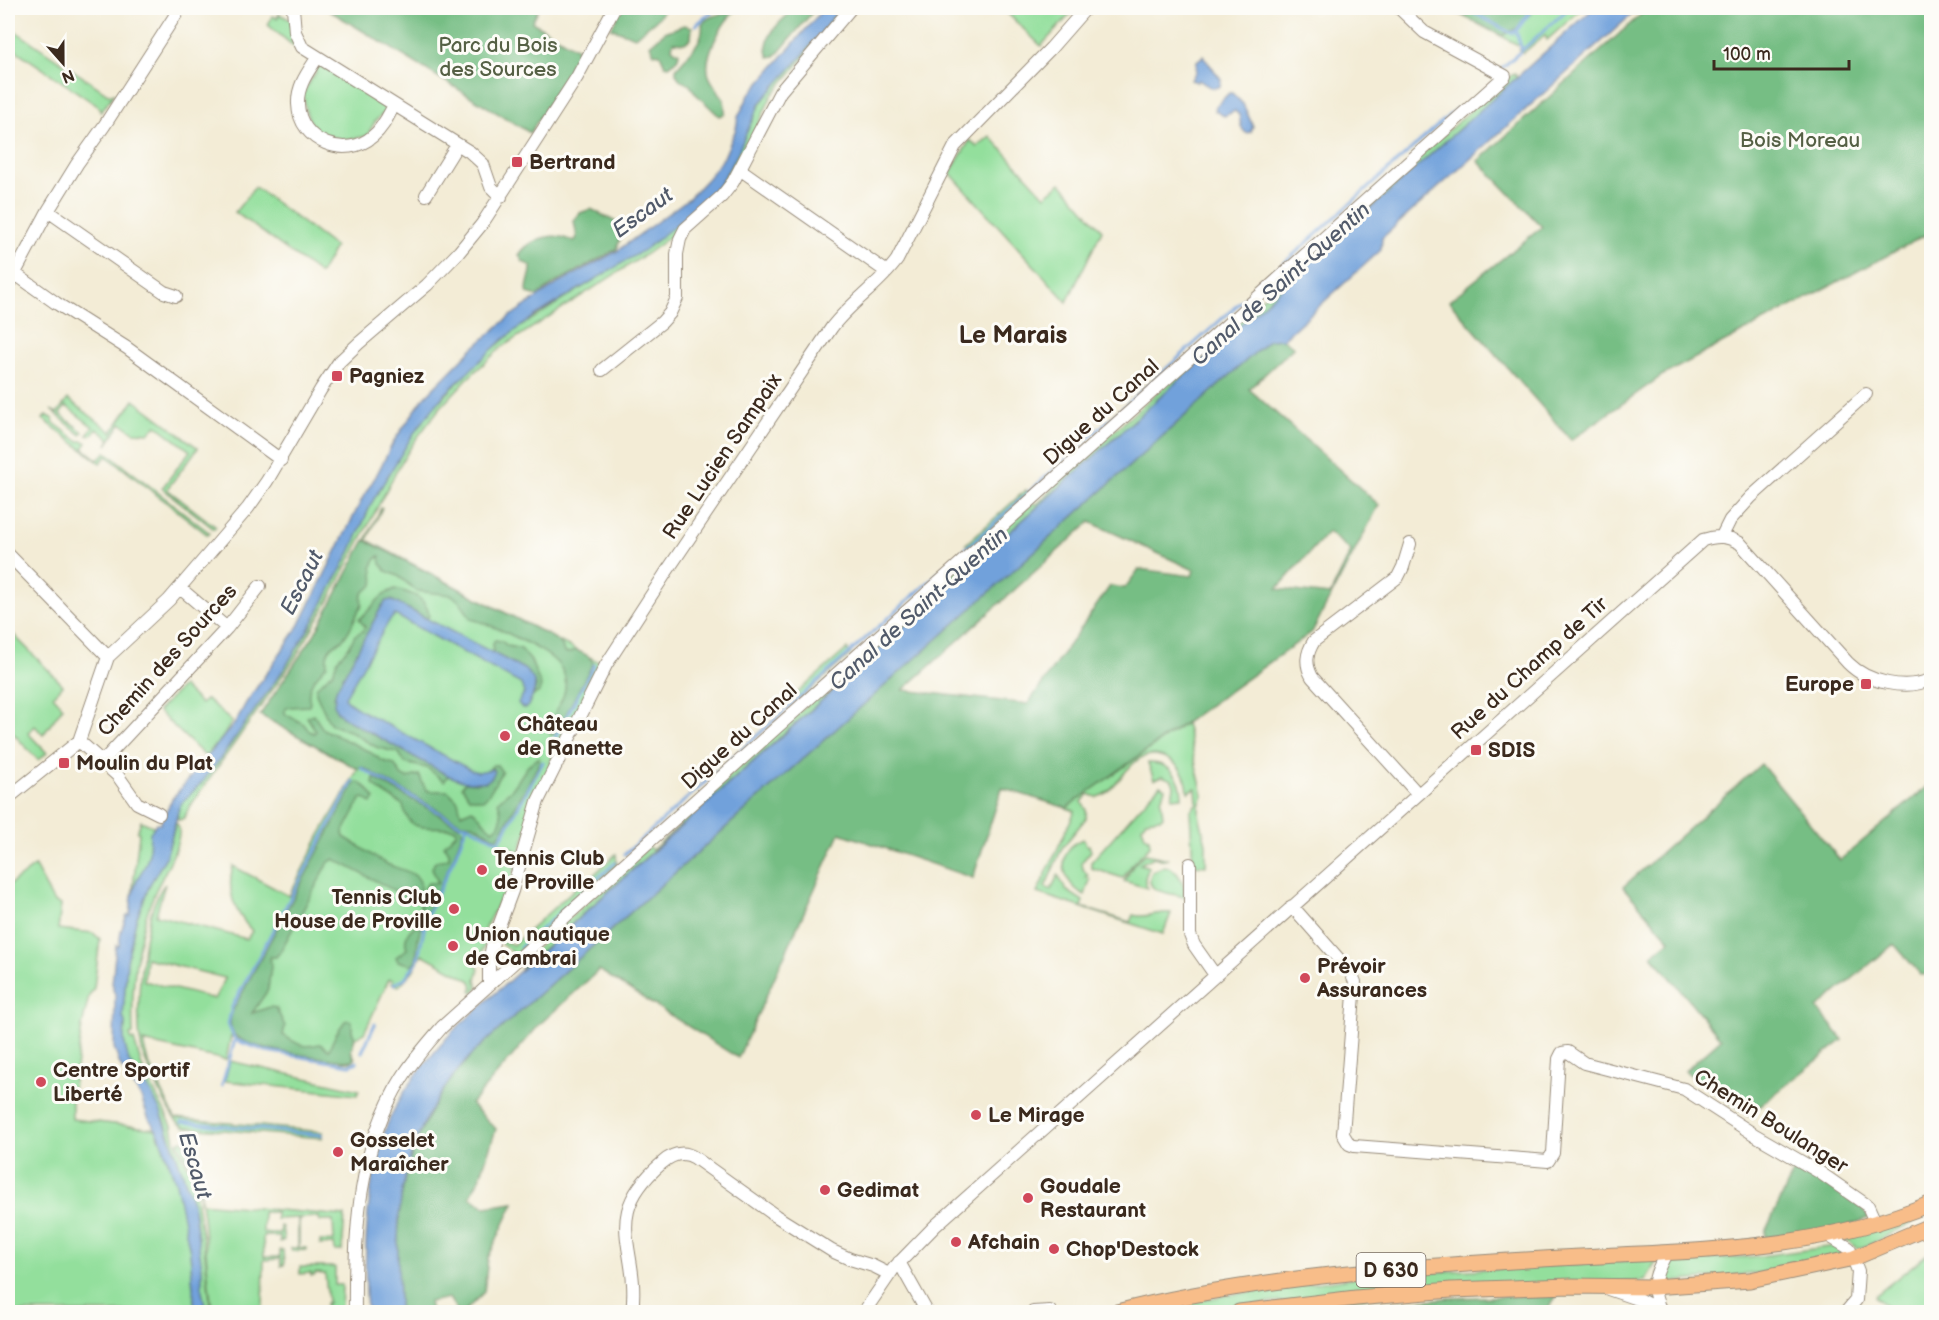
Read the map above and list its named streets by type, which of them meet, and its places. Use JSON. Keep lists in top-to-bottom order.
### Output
{
  "streets": {
    "main road": ["D 630"],
    "street": [
      "Digue du Canal",
      "Rue Lucien Sampaix",
      "Chemin des Sources",
      "Rue du Champ de Tir",
      "Chemin Boulanger"
    ]
  },
  "crossings": [
    ["Digue du Canal", "Rue Lucien Sampaix"],
    ["Rue du Champ de Tir", "Chemin Boulanger"],
    ["Chemin Boulanger", "D 630"]
  ],
  "districts": ["Le Marais"],
  "water": ["Escaut", "Canal de Saint-Quentin"],
  "parks": ["Parc du Bois des Sources", "Bois Moreau"],
  "places": {
    "transit": [
      "Bertrand",
      "Pagniez",
      "Europe",
      "SDIS",
      "Moulin du Plat"
    ],
    "other": [
      "Château de Ranette",
      "Tennis Club de Proville",
      "Tennis Club House de Proville",
      "Union nautique de Cambrai",
      "Prévoir Assurances",
      "Centre Sportif Liberté",
      "Le Mirage",
      "Gosselet Maraîcher",
      "Gedimat",
      "Goudale Restaurant",
      "Afchain",
      "Chop'Destock"
    ]
  },
  "scale_bar": "100 m",
  "north": "bottom"
}
